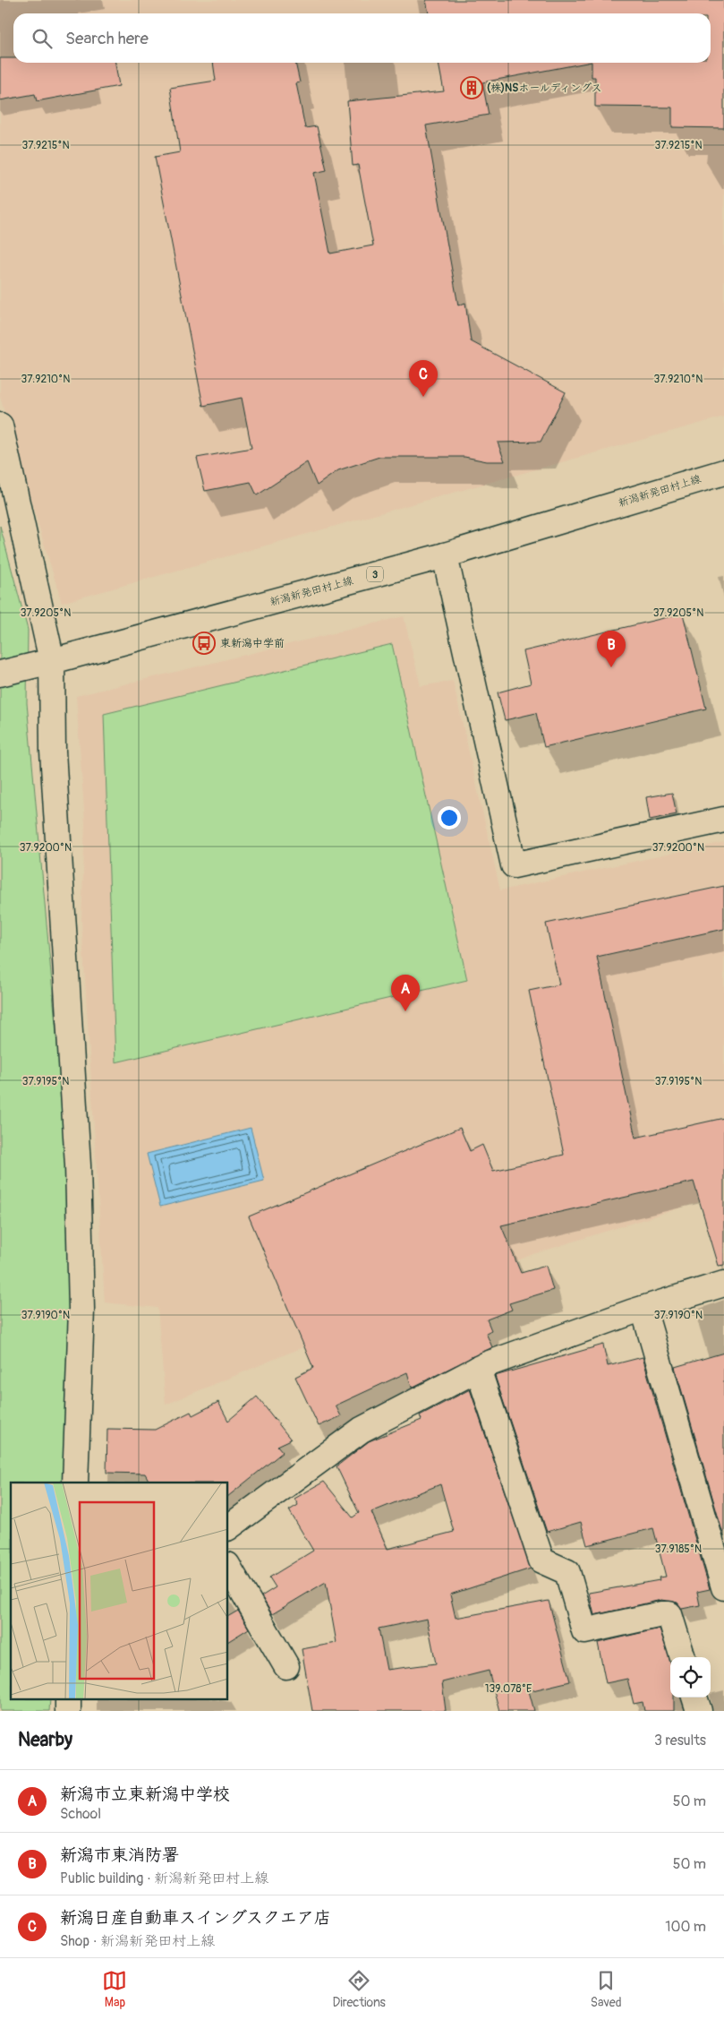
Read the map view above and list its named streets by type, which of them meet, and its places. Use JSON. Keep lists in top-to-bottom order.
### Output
{
  "streets": {
    "street": ["新潟新発田村上線", "3"]
  },
  "places": {
    "building": ["(株)NSホールディングス"],
    "bus stop": ["東新潟中学前"]
  },
  "page": {
    "search": "Search here",
    "pins": ["C", "B", "A"],
    "heading": ["Nearby", "3 results"],
    "list": [
      {
        "mark": "A",
        "name": "新潟市立東新潟中学校",
        "note": "School",
        "value": "50 m"
      },
      {
        "mark": "B",
        "name": "新潟市東消防署",
        "note": "Public building · 新潟新発田村上線",
        "value": "50 m"
      },
      {
        "mark": "C",
        "name": "新潟日産自動車スイングスクエア店",
        "note": "Shop · 新潟新発田村上線",
        "value": "100 m"
      }
    ],
    "nav": ["Map", "Directions", "Saved"]
  },
  "coordinates": [
    "37.9215°N",
    "37.9210°N",
    "37.9205°N",
    "37.9200°N",
    "37.9195°N",
    "37.9190°N",
    "37.9185°N",
    "139.078°E"
  ]
}
